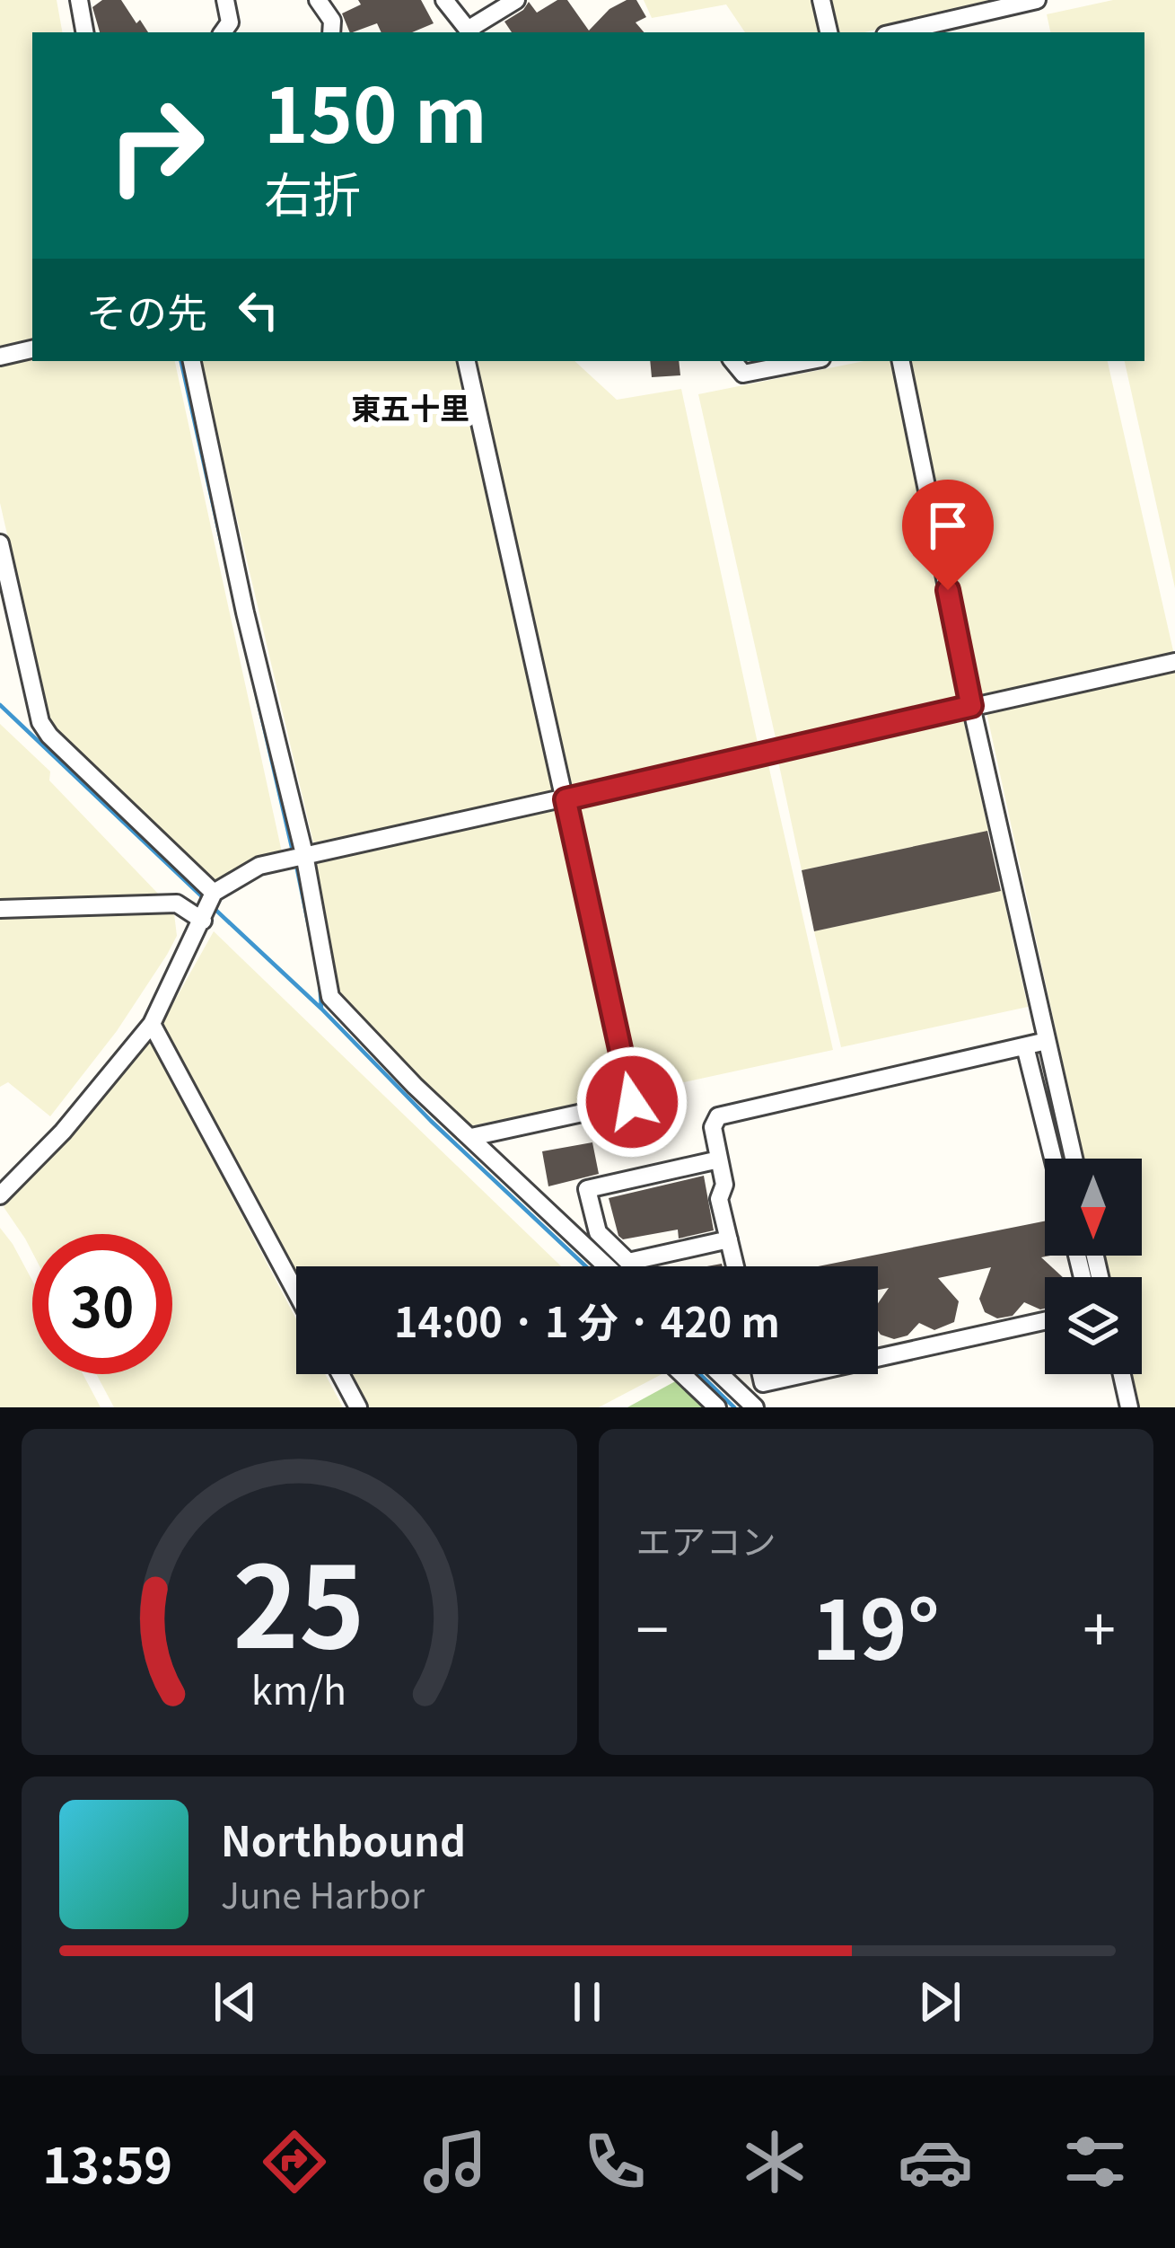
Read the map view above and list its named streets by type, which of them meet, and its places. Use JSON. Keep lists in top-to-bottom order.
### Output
{
  "districts": ["東五十里"],
  "north": "bottom",
  "page": {
    "turn": ["150 m", "右折"],
    "then": "その先",
    "limit": "30",
    "trip": "14:00 · 1 分 · 420 m",
    "tile": "エアコン",
    "heat": ["−", "19°", "+"],
    "song": ["Northbound", "June Harbor"],
    "tabs": "13:59",
    "gauge": ["25", "km/h"]
  }
}
